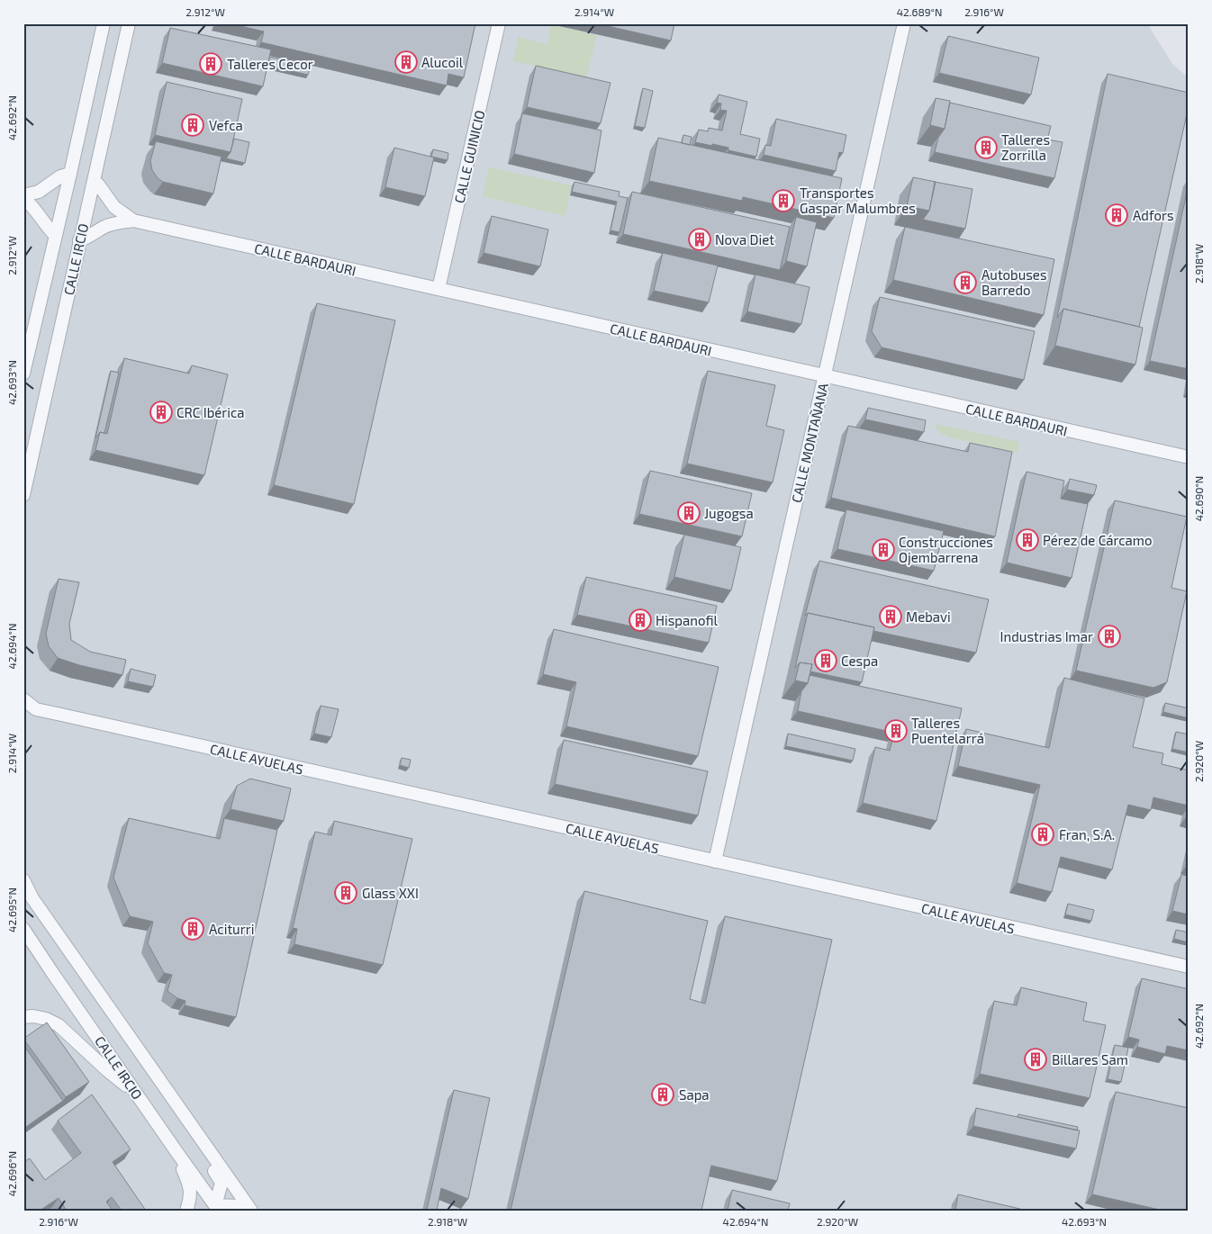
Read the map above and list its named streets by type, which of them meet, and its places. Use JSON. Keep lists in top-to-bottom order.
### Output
{
  "streets": {
    "street": [
      "CALLE GUINICIO",
      "CALLE IRCIO",
      "CALLE BARDAURI",
      "CALLE MONTAÑANA",
      "CALLE AYUELAS"
    ]
  },
  "crossings": [
    ["CALLE GUINICIO", "CALLE BARDAURI"],
    ["CALLE IRCIO", "CALLE BARDAURI"],
    ["CALLE BARDAURI", "CALLE MONTAÑANA"],
    ["CALLE MONTAÑANA", "CALLE AYUELAS"]
  ],
  "places": {
    "building": [
      "Alucoil",
      "Talleres Cecor",
      "Vefca",
      "Talleres Zorrilla",
      "Transportes Gaspar Malumbres",
      "Adfors",
      "Nova Diet",
      "Autobuses Barredo",
      "CRC Ibérica",
      "Jugogsa",
      "Pérez de Cárcamo",
      "Construcciones Ojembarrena",
      "Mebavi",
      "Hispanofil",
      "Industrias Imar",
      "Cespa",
      "Talleres Puentelarrá",
      "Fran, S.A.",
      "Glass XXI",
      "Aciturri",
      "Billares Sam",
      "Sapa"
    ]
  },
  "coordinates": [
    "2.912°W",
    "2.914°W",
    "42.689°N",
    "2.916°W",
    "42.692°N",
    "2.918°W",
    "42.693°N",
    "42.690°N",
    "42.694°N",
    "2.920°W",
    "42.695°N",
    "42.696°N"
  ]
}
